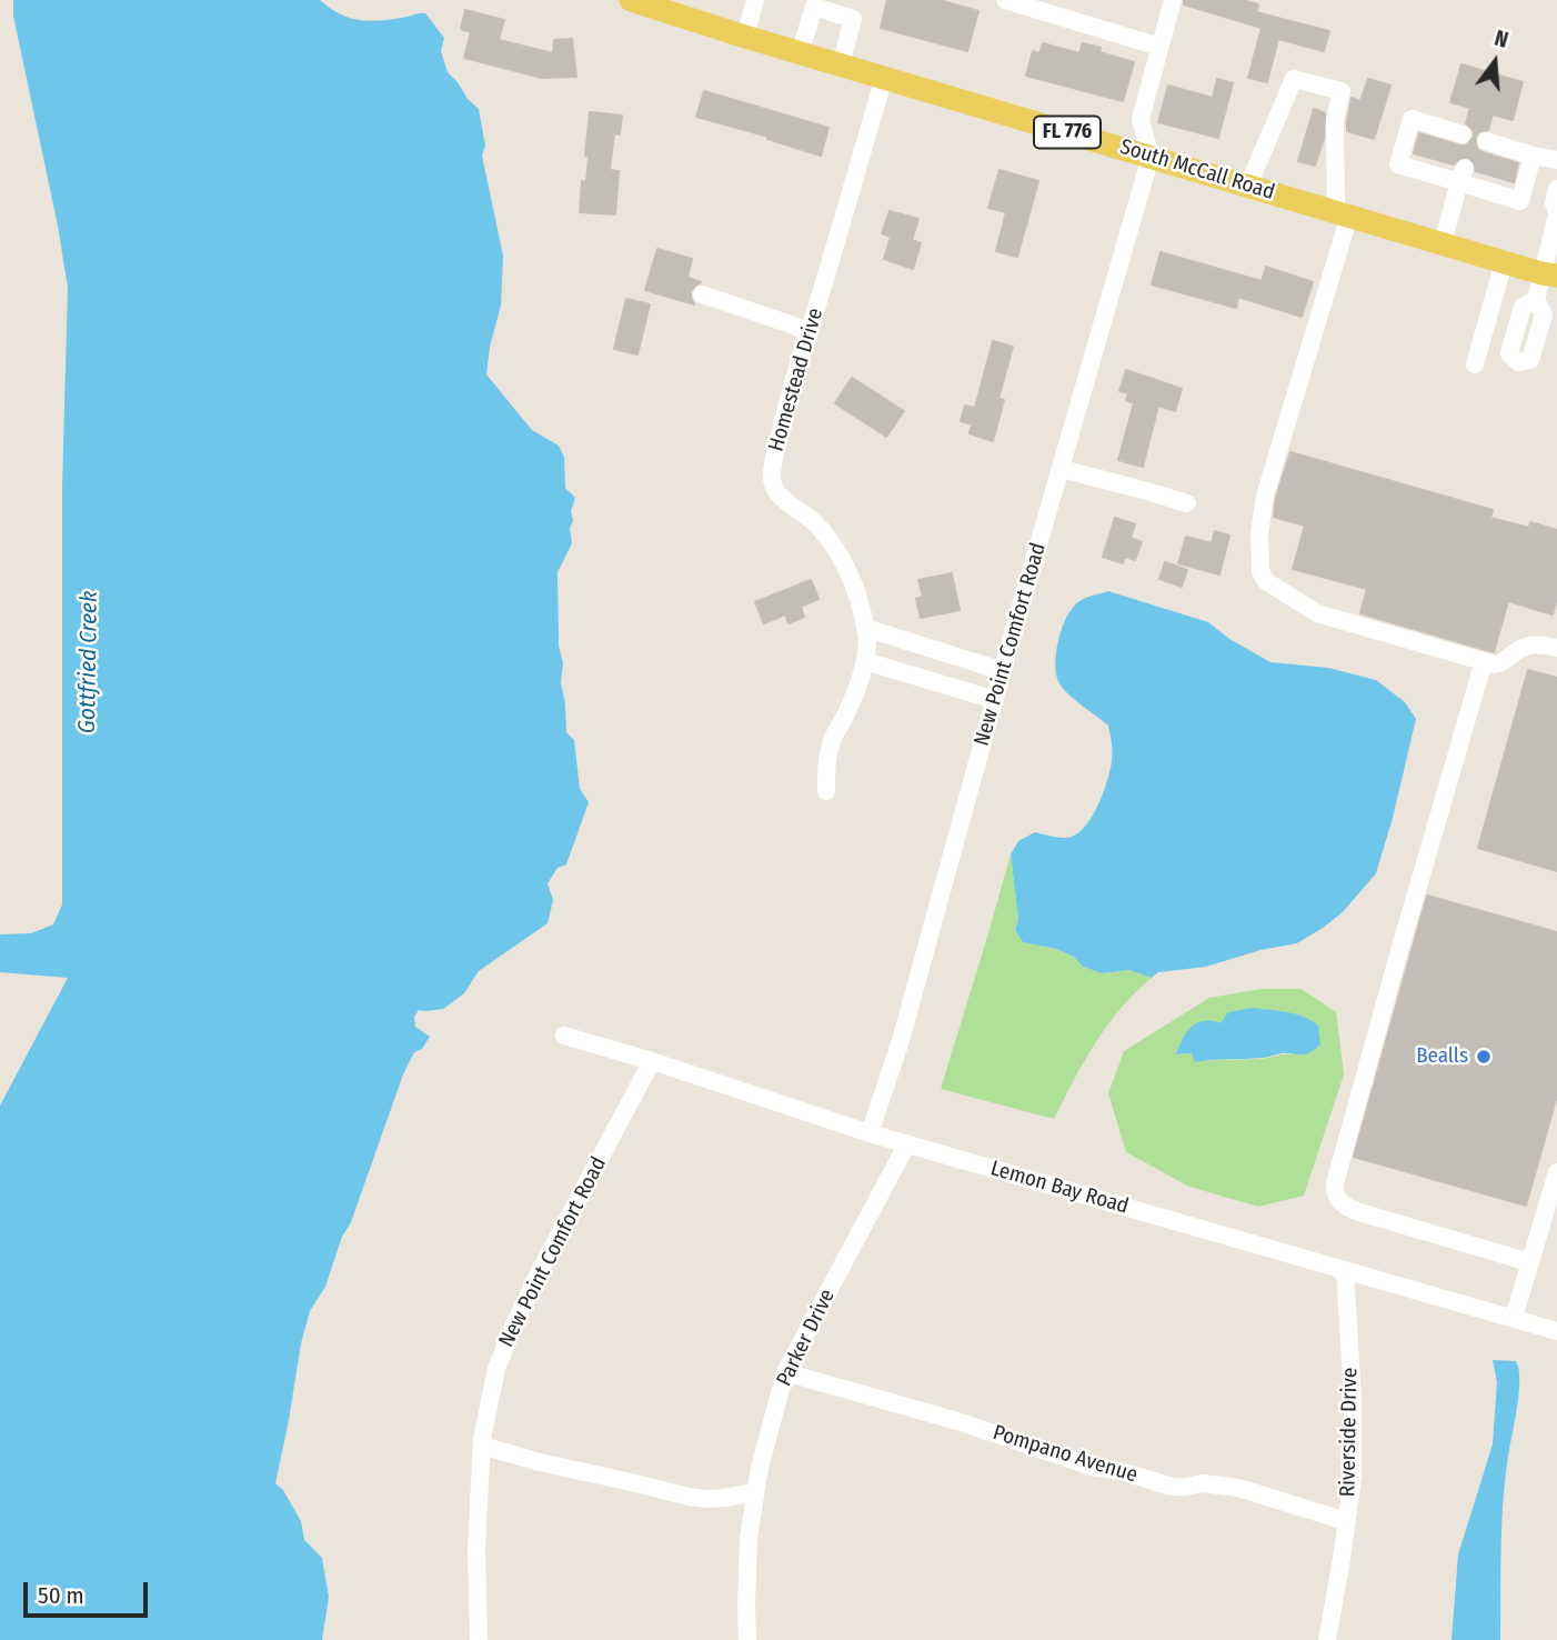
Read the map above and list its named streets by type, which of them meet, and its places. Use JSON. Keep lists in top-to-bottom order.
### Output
{
  "streets": {
    "main road": ["FL 776", "South McCall Road"],
    "street": [
      "Homestead Drive",
      "New Point Comfort Road",
      "Lemon Bay Road",
      "Parker Drive",
      "Riverside Drive",
      "Pompano Avenue"
    ]
  },
  "crossings": [
    ["South McCall Road", "Homestead Drive"],
    ["South McCall Road", "New Point Comfort Road"],
    ["New Point Comfort Road", "Lemon Bay Road"],
    ["Lemon Bay Road", "Parker Drive"],
    ["Lemon Bay Road", "Riverside Drive"],
    ["Parker Drive", "Pompano Avenue"],
    ["Riverside Drive", "Pompano Avenue"]
  ],
  "water": ["Gottfried Creek"],
  "places": ["Bealls"],
  "scale_bar": "50 m",
  "north": "top"
}
